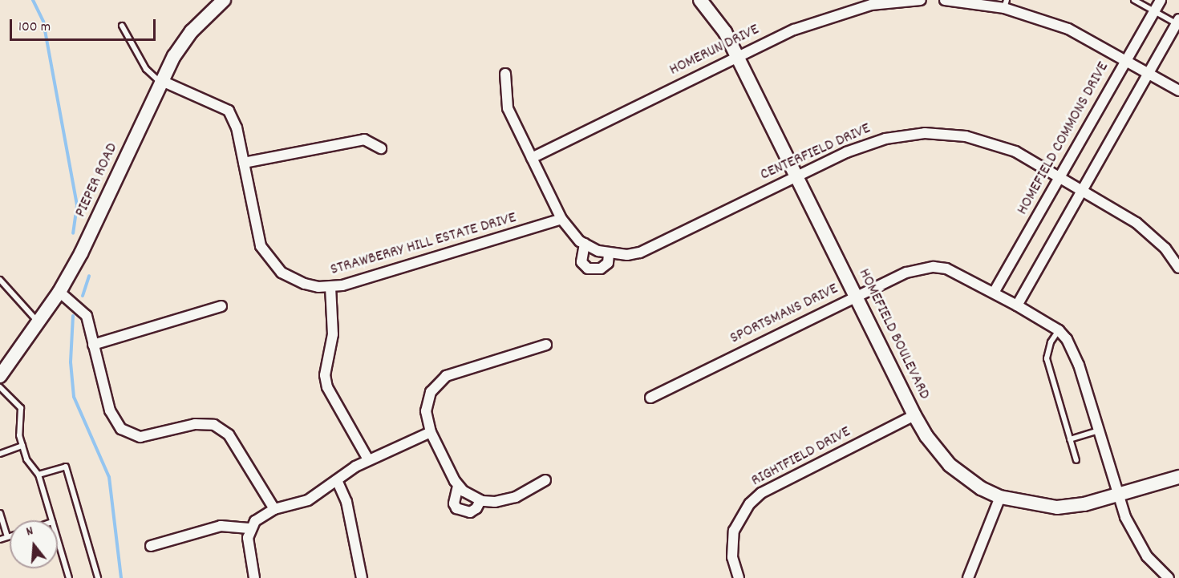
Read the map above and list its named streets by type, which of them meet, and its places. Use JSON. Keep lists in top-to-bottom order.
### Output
{
  "streets": {
    "street": [
      "HOMERUN DRIVE",
      "HOMEFIELD COMMONS DRIVE",
      "CENTERFIELD DRIVE",
      "PIEPER ROAD",
      "STRAWBERRY HILL ESTATE DRIVE",
      "SPORTSMANS DRIVE",
      "HOMEFIELD BOULEVARD",
      "RIGHTFIELD DRIVE"
    ]
  },
  "crossings": [
    ["HOMERUN DRIVE", "CENTERFIELD DRIVE"],
    ["HOMERUN DRIVE", "HOMEFIELD BOULEVARD"],
    ["HOMEFIELD COMMONS DRIVE", "CENTERFIELD DRIVE"],
    ["HOMEFIELD COMMONS DRIVE", "SPORTSMANS DRIVE"],
    ["CENTERFIELD DRIVE", "STRAWBERRY HILL ESTATE DRIVE"],
    ["CENTERFIELD DRIVE", "HOMEFIELD BOULEVARD"],
    ["PIEPER ROAD", "STRAWBERRY HILL ESTATE DRIVE"],
    ["SPORTSMANS DRIVE", "HOMEFIELD BOULEVARD"],
    ["HOMEFIELD BOULEVARD", "RIGHTFIELD DRIVE"]
  ],
  "scale_bar": "100 m",
  "north": "top"
}
